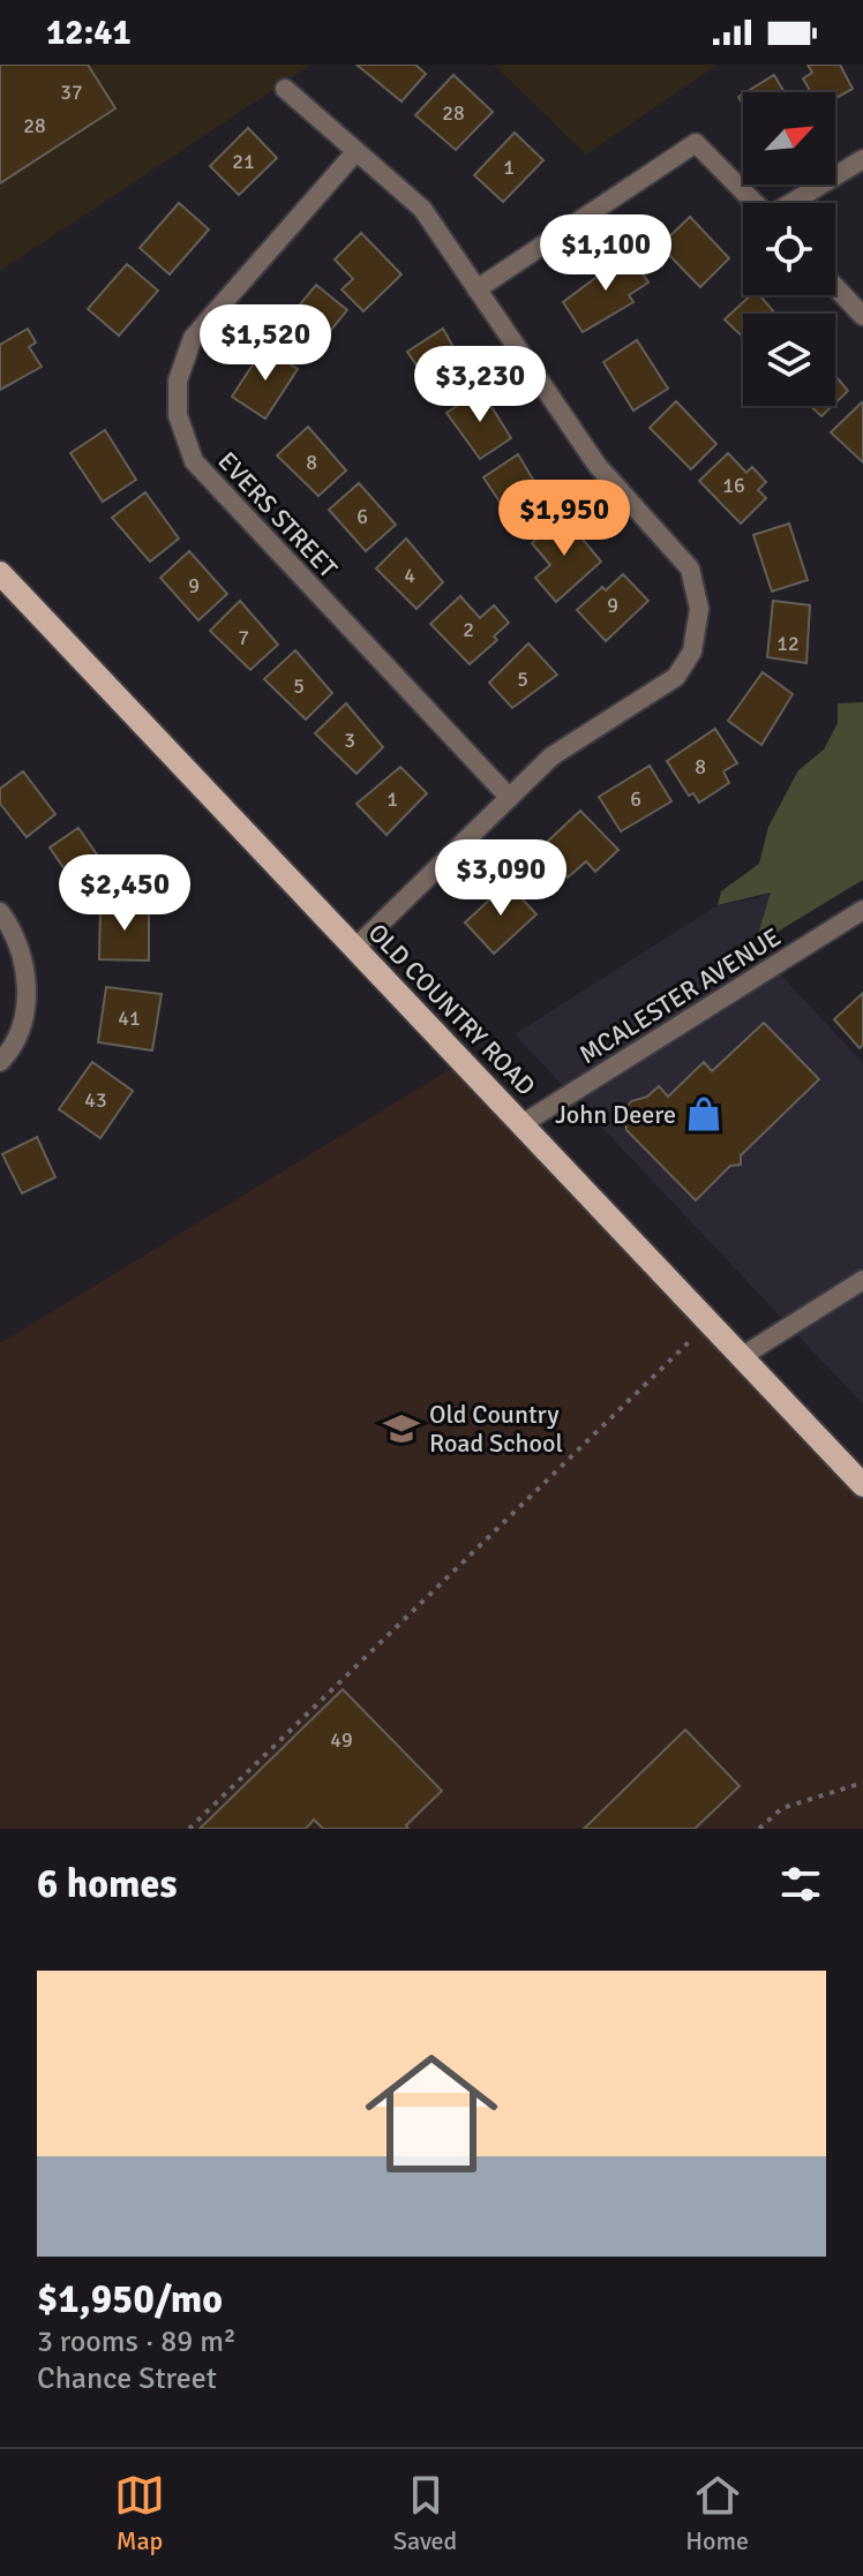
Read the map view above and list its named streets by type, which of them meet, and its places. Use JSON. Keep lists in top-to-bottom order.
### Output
{
  "streets": {
    "main road": ["OLD COUNTRY ROAD"],
    "street": ["EVERS STREET", "MCALESTER AVENUE"]
  },
  "crossings": [
    ["MCALESTER AVENUE", "OLD COUNTRY ROAD"]
  ],
  "places": {
    "shop": ["John Deere"],
    "school or university": ["Old Country Road School"]
  },
  "house_numbers": [
    "37",
    "28",
    "28",
    "21",
    "1",
    "8",
    "16",
    "6",
    "4",
    "9",
    "9",
    "2",
    "7",
    "12",
    "5",
    "5",
    "3",
    "8",
    "1",
    "6",
    "41",
    "43",
    "49"
  ],
  "north": "top right",
  "page": {
    "status": "12:41",
    "price": [
      "$1,100",
      "$1,520",
      "$3,230",
      "$1,950",
      "$3,090",
      "$2,450"
    ],
    "heading": "6 homes",
    "list": [
      {
        "name": "$1,950/mo",
        "note": "3 rooms · 89 m² · Chance Street"
      }
    ],
    "tabs": ["Map", "Saved", "Home"]
  }
}
